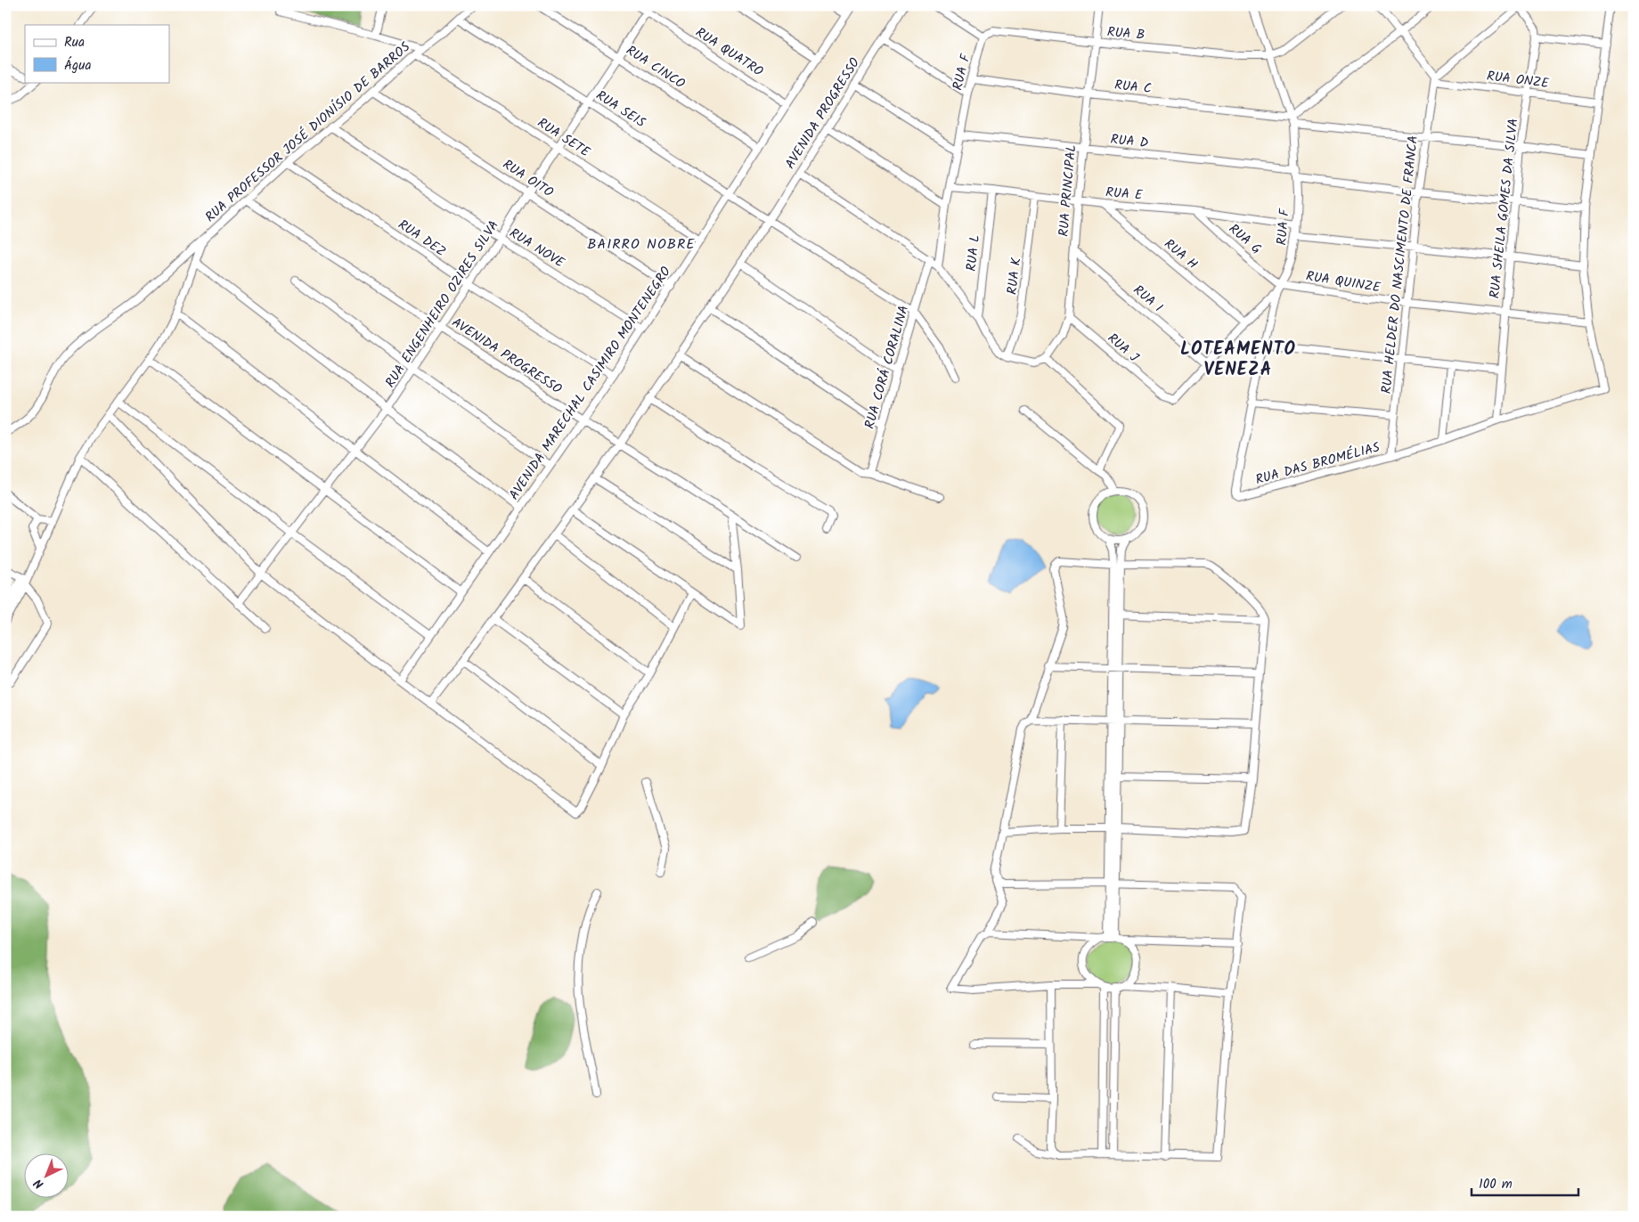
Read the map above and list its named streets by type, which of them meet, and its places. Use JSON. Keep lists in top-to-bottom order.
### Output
{
  "streets": {
    "street": [
      "RUA B",
      "RUA QUATRO",
      "RUA CINCO",
      "RUA F",
      "RUA ONZE",
      "RUA C",
      "RUA SEIS",
      "AVENIDA PROGRESSO",
      "RUA PROFESSOR JOSÉ DIONÍSIO DE BARROS",
      "RUA SETE",
      "RUA D",
      "RUA OITO",
      "RUA PRINCIPAL",
      "RUA E",
      "RUA SHEILA GOMES DA SILVA",
      "RUA DEZ",
      "RUA G",
      "RUA NOVE",
      "RUA L",
      "RUA H",
      "RUA HELDER DO NASCIMENTO DE FRANCA",
      "RUA K",
      "RUA QUINZE",
      "RUA I",
      "RUA ENGENHEIRO OZIRES SILVA",
      "RUA J",
      "RUA CORÁ CORALINA",
      "AVENIDA MARECHAL CASIMIRO MONTENEGRO",
      "RUA DAS BROMÉLIAS"
    ]
  },
  "crossings": [
    ["RUA B", "RUA F"],
    ["RUA B", "RUA PRINCIPAL"],
    ["RUA QUATRO", "RUA ENGENHEIRO OZIRES SILVA"],
    ["RUA QUATRO", "AVENIDA MARECHAL CASIMIRO MONTENEGRO"],
    ["RUA CINCO", "RUA ENGENHEIRO OZIRES SILVA"],
    ["RUA CINCO", "AVENIDA MARECHAL CASIMIRO MONTENEGRO"],
    ["RUA F", "RUA C"],
    ["RUA F", "RUA D"],
    ["RUA F", "RUA E"],
    ["RUA F", "RUA G"],
    ["RUA F", "RUA H"],
    ["RUA F", "RUA QUINZE"],
    ["RUA F", "RUA I"],
    ["RUA F", "RUA J"],
    ["RUA F", "RUA DAS BROMÉLIAS"],
    ["RUA ONZE", "RUA SHEILA GOMES DA SILVA"],
    ["RUA ONZE", "RUA HELDER DO NASCIMENTO DE FRANCA"],
    ["RUA C", "RUA PRINCIPAL"],
    ["RUA SEIS", "AVENIDA PROGRESSO"],
    ["RUA SEIS", "RUA PROFESSOR JOSÉ DIONÍSIO DE BARROS"],
    ["RUA SEIS", "RUA ENGENHEIRO OZIRES SILVA"],
    ["RUA SEIS", "RUA CORÁ CORALINA"],
    ["RUA SEIS", "AVENIDA MARECHAL CASIMIRO MONTENEGRO"],
    ["AVENIDA PROGRESSO", "RUA PROFESSOR JOSÉ DIONÍSIO DE BARROS"],
    ["AVENIDA PROGRESSO", "RUA ENGENHEIRO OZIRES SILVA"],
    ["AVENIDA PROGRESSO", "AVENIDA MARECHAL CASIMIRO MONTENEGRO"],
    ["RUA PROFESSOR JOSÉ DIONÍSIO DE BARROS", "RUA SETE"],
    ["RUA PROFESSOR JOSÉ DIONÍSIO DE BARROS", "RUA OITO"],
    ["RUA PROFESSOR JOSÉ DIONÍSIO DE BARROS", "RUA DEZ"],
    ["RUA PROFESSOR JOSÉ DIONÍSIO DE BARROS", "RUA NOVE"],
    ["RUA SETE", "RUA ENGENHEIRO OZIRES SILVA"],
    ["RUA SETE", "AVENIDA MARECHAL CASIMIRO MONTENEGRO"],
    ["RUA D", "RUA PRINCIPAL"],
    ["RUA OITO", "RUA ENGENHEIRO OZIRES SILVA"],
    ["RUA OITO", "AVENIDA MARECHAL CASIMIRO MONTENEGRO"],
    ["RUA PRINCIPAL", "RUA E"],
    ["RUA PRINCIPAL", "RUA I"],
    ["RUA PRINCIPAL", "RUA J"],
    ["RUA E", "RUA G"],
    ["RUA E", "RUA L"],
    ["RUA E", "RUA H"],
    ["RUA E", "RUA K"],
    ["RUA SHEILA GOMES DA SILVA", "RUA QUINZE"],
    ["RUA SHEILA GOMES DA SILVA", "RUA DAS BROMÉLIAS"],
    ["RUA DEZ", "RUA ENGENHEIRO OZIRES SILVA"],
    ["RUA DEZ", "AVENIDA MARECHAL CASIMIRO MONTENEGRO"],
    ["RUA G", "RUA QUINZE"],
    ["RUA NOVE", "RUA ENGENHEIRO OZIRES SILVA"],
    ["RUA NOVE", "AVENIDA MARECHAL CASIMIRO MONTENEGRO"],
    ["RUA HELDER DO NASCIMENTO DE FRANCA", "RUA QUINZE"],
    ["RUA HELDER DO NASCIMENTO DE FRANCA", "RUA DAS BROMÉLIAS"],
    ["RUA QUINZE", "RUA DAS BROMÉLIAS"]
  ],
  "districts": ["BAIRRO NOBRE", "LOTEAMENTO VENEZA"],
  "legend": ["Rua", "Água"],
  "scale_bar": "100 m",
  "north": "bottom left"
}
